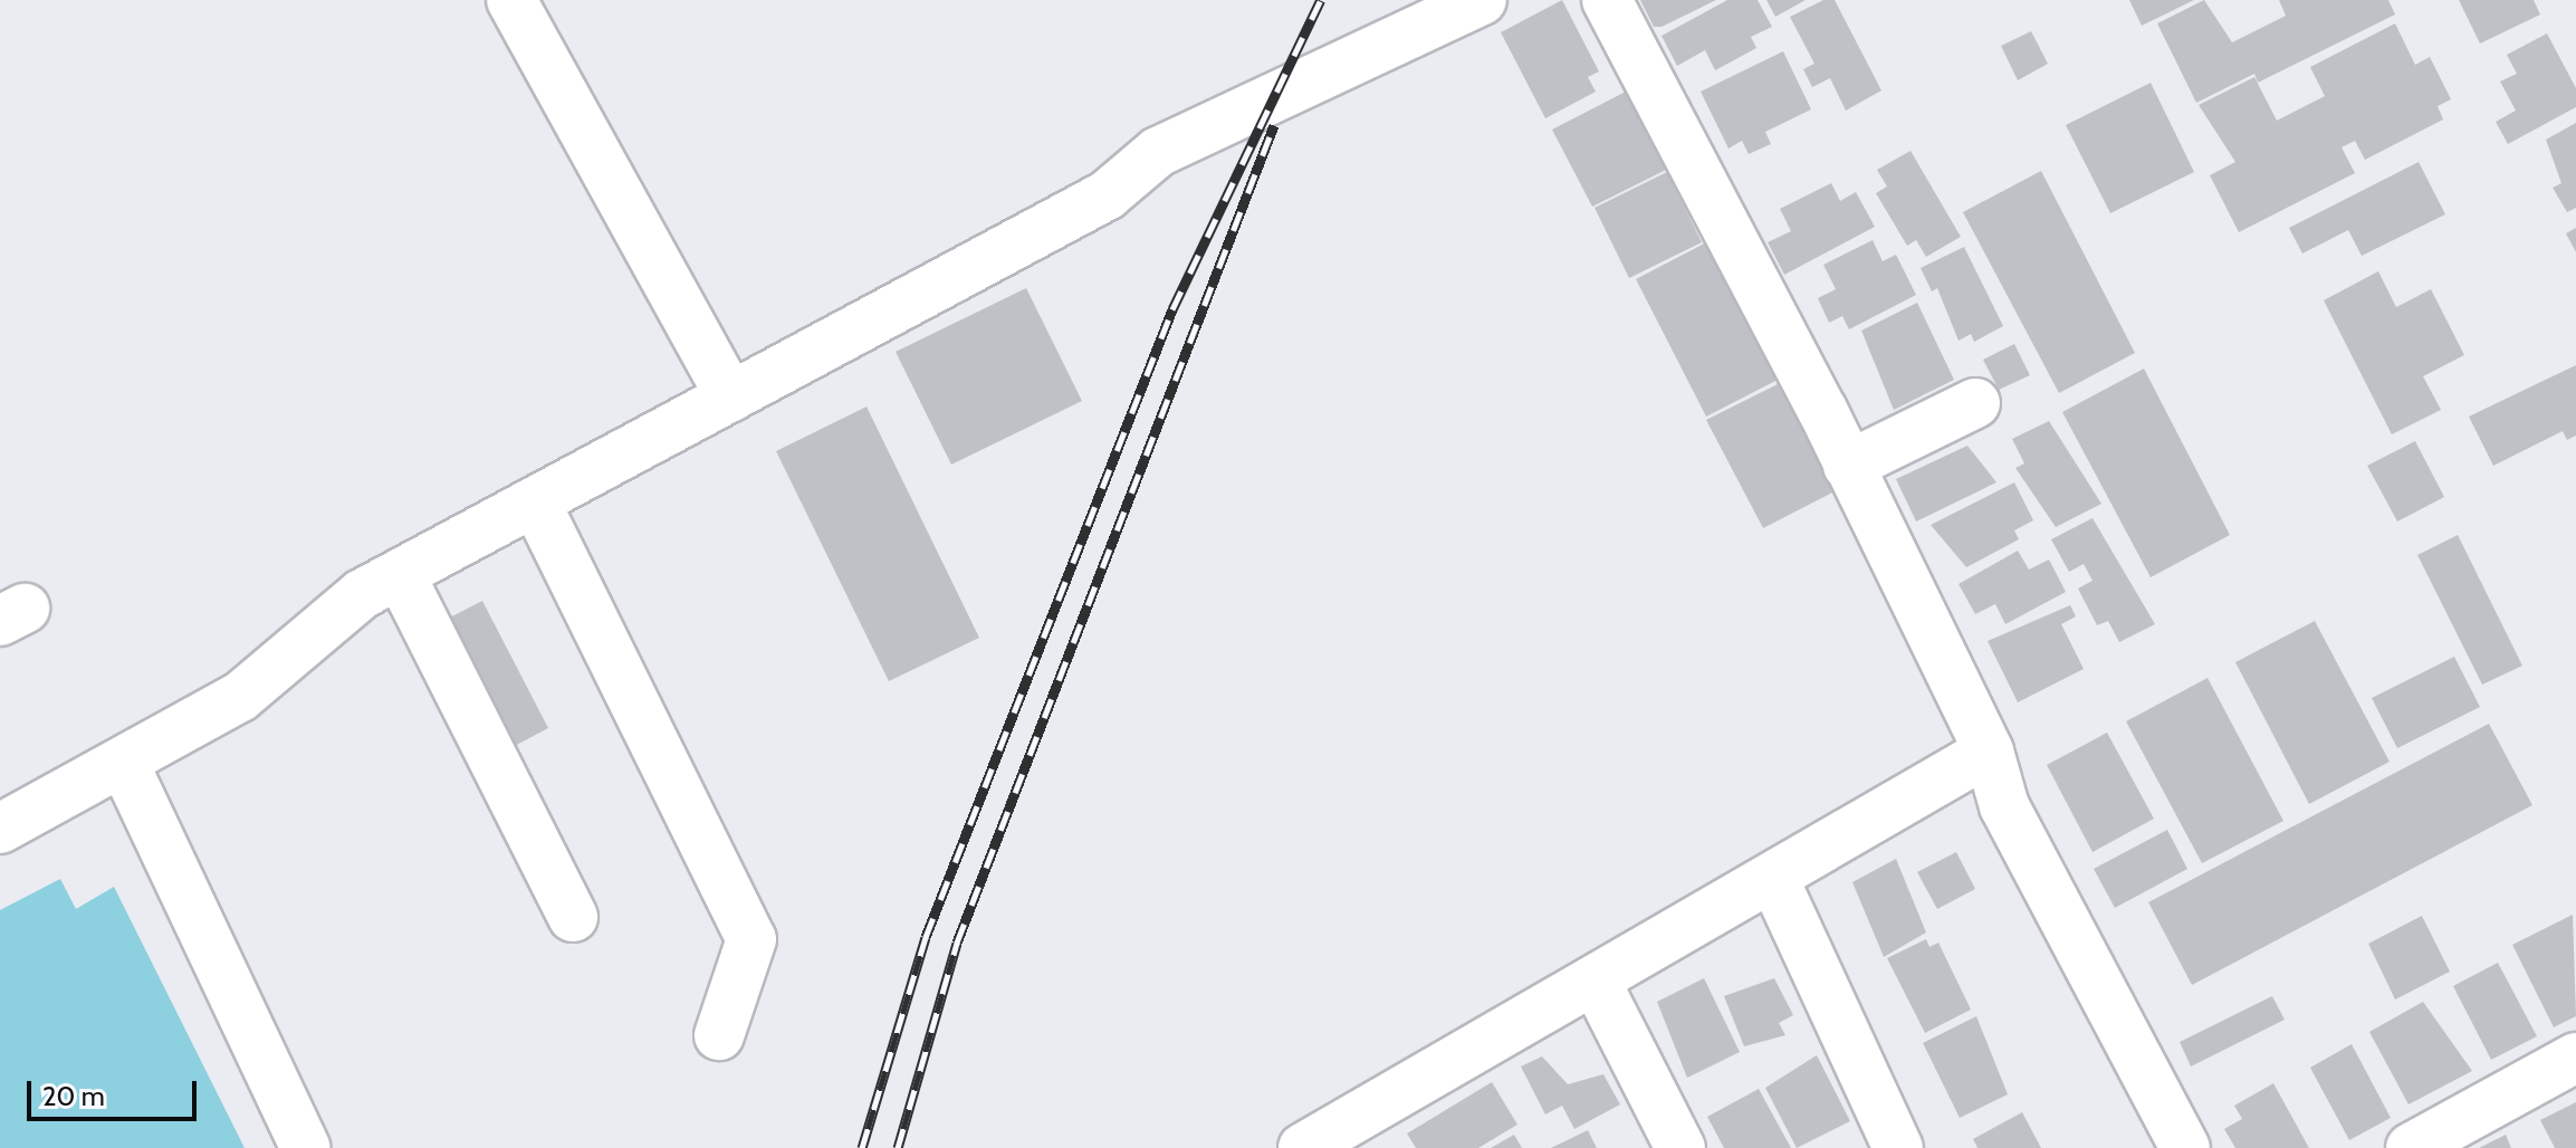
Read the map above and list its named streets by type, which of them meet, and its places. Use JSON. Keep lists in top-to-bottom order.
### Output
{
  "scale_bar": "20 m"
}
